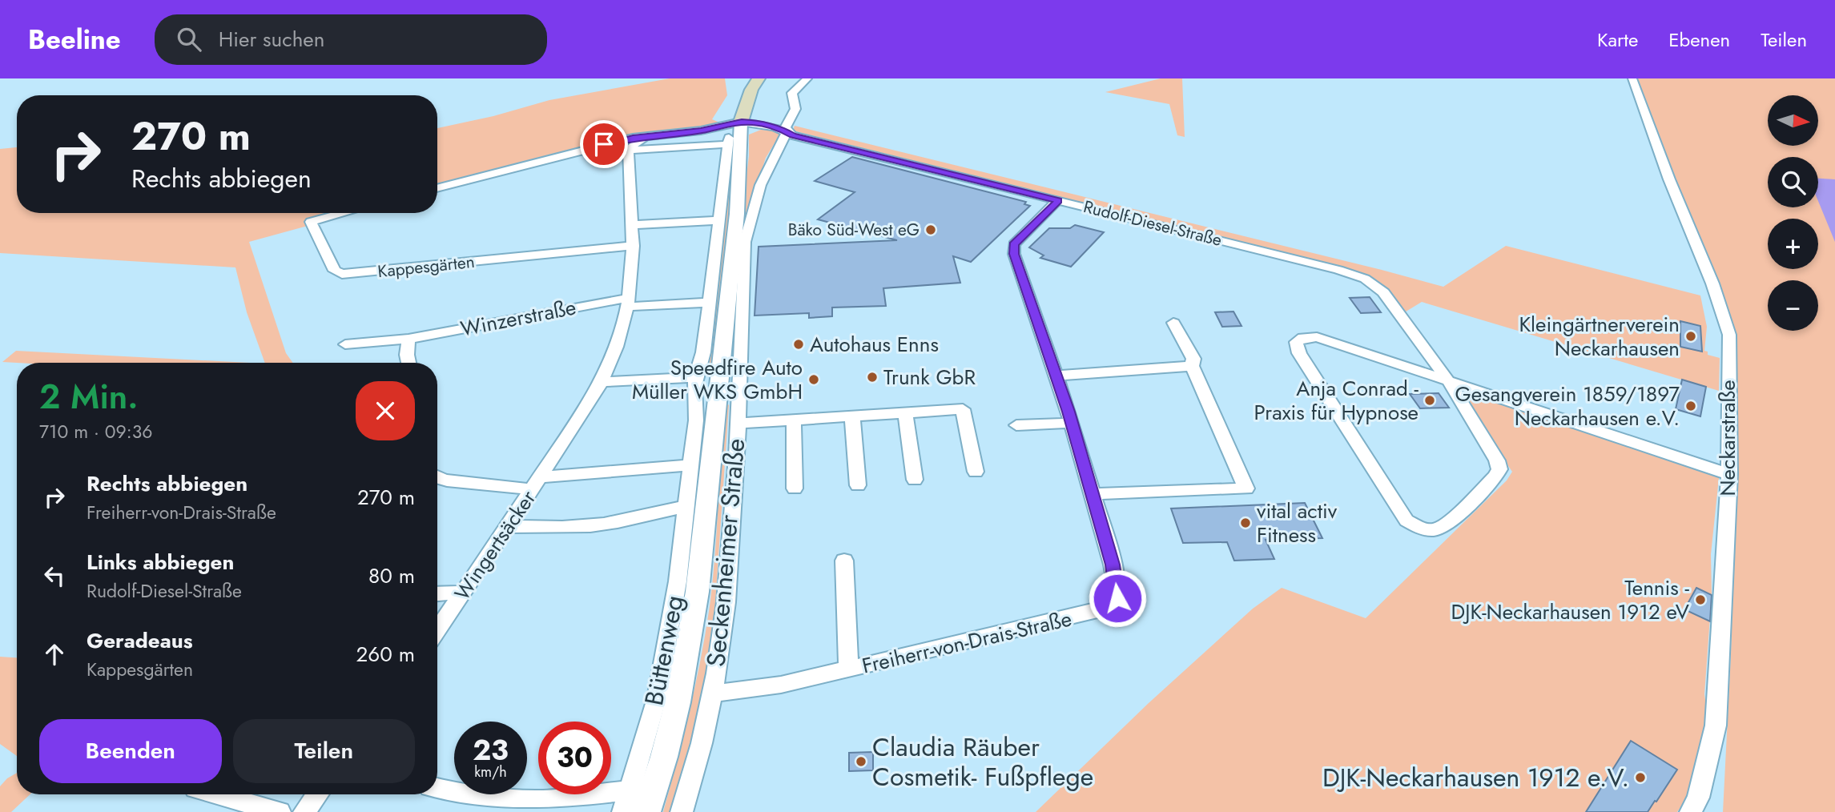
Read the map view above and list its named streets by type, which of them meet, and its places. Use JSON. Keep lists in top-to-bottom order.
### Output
{
  "streets": {
    "street": [
      "Rudolf-Diesel-Straße",
      "Kappesgärten",
      "Winzerstraße",
      "Neckarstraße",
      "Wingertsäcker",
      "Seckenheimer Straße",
      "Freiherr-von-Drais-Straße",
      "Büttenweg"
    ]
  },
  "crossings": [
    ["Rudolf-Diesel-Straße", "Seckenheimer Straße"],
    ["Rudolf-Diesel-Straße", "Freiherr-von-Drais-Straße"],
    ["Kappesgärten", "Wingertsäcker"],
    ["Winzerstraße", "Wingertsäcker"],
    ["Wingertsäcker", "Büttenweg"],
    ["Seckenheimer Straße", "Freiherr-von-Drais-Straße"]
  ],
  "places": [
    "Bäko Süd-West eG",
    "Kleingärtnerverein Neckarhausen",
    "Autohaus Enns",
    "Trunk GbR",
    "Speedfire Auto Müller WKS GmbH",
    "Anja Conrad - Praxis für Hypnose",
    "Gesangverein 1859/1897 Neckarhausen e.V.",
    "vital activ Fitness",
    "Tennis - DJK-Neckarhausen 1912 eV",
    "Claudia Räuber Cosmetik- Fußpflege",
    "DJK-Neckarhausen 1912 e.V."
  ],
  "north": "right",
  "page": {
    "header": "Beeline",
    "search": "Hier suchen",
    "nav": ["Karte", "Ebenen", "Teilen"],
    "map_buttons": ["+", "−"],
    "turn": ["270 m", "Rechts abbiegen"],
    "heading": ["2 Min.", "710 m · 09:36"],
    "list": [
      {
        "name": "Rechts abbiegen",
        "note": "Freiherr-von-Drais-Straße",
        "value": "270 m"
      },
      {
        "name": "Links abbiegen",
        "note": "Rudolf-Diesel-Straße",
        "value": "80 m"
      },
      {
        "name": "Geradeaus",
        "note": "Kappesgärten",
        "value": "260 m"
      }
    ],
    "buttons": ["Beenden", "Teilen"],
    "speed": "23 km/h",
    "limit": "30"
  }
}
